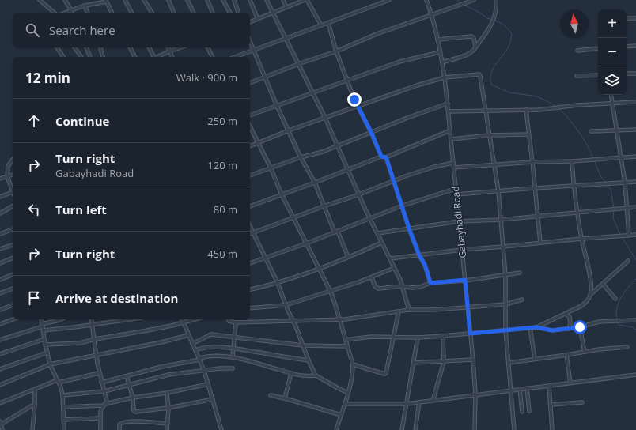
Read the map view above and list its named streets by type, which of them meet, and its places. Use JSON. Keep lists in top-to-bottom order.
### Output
{
  "streets": {
    "street": ["Gabayhadi Road"]
  },
  "north": "top",
  "page": {
    "map_buttons": ["+", "−"],
    "search": "Search here",
    "heading": ["12 min", "Walk · 900 m"],
    "list": [
      ["Continue", "250 m"],
      ["Turn right", "Gabayhadi Road", "120 m"],
      ["Turn left", "80 m"],
      ["Turn right", "450 m"],
      "Arrive at destination"
    ]
  }
}
